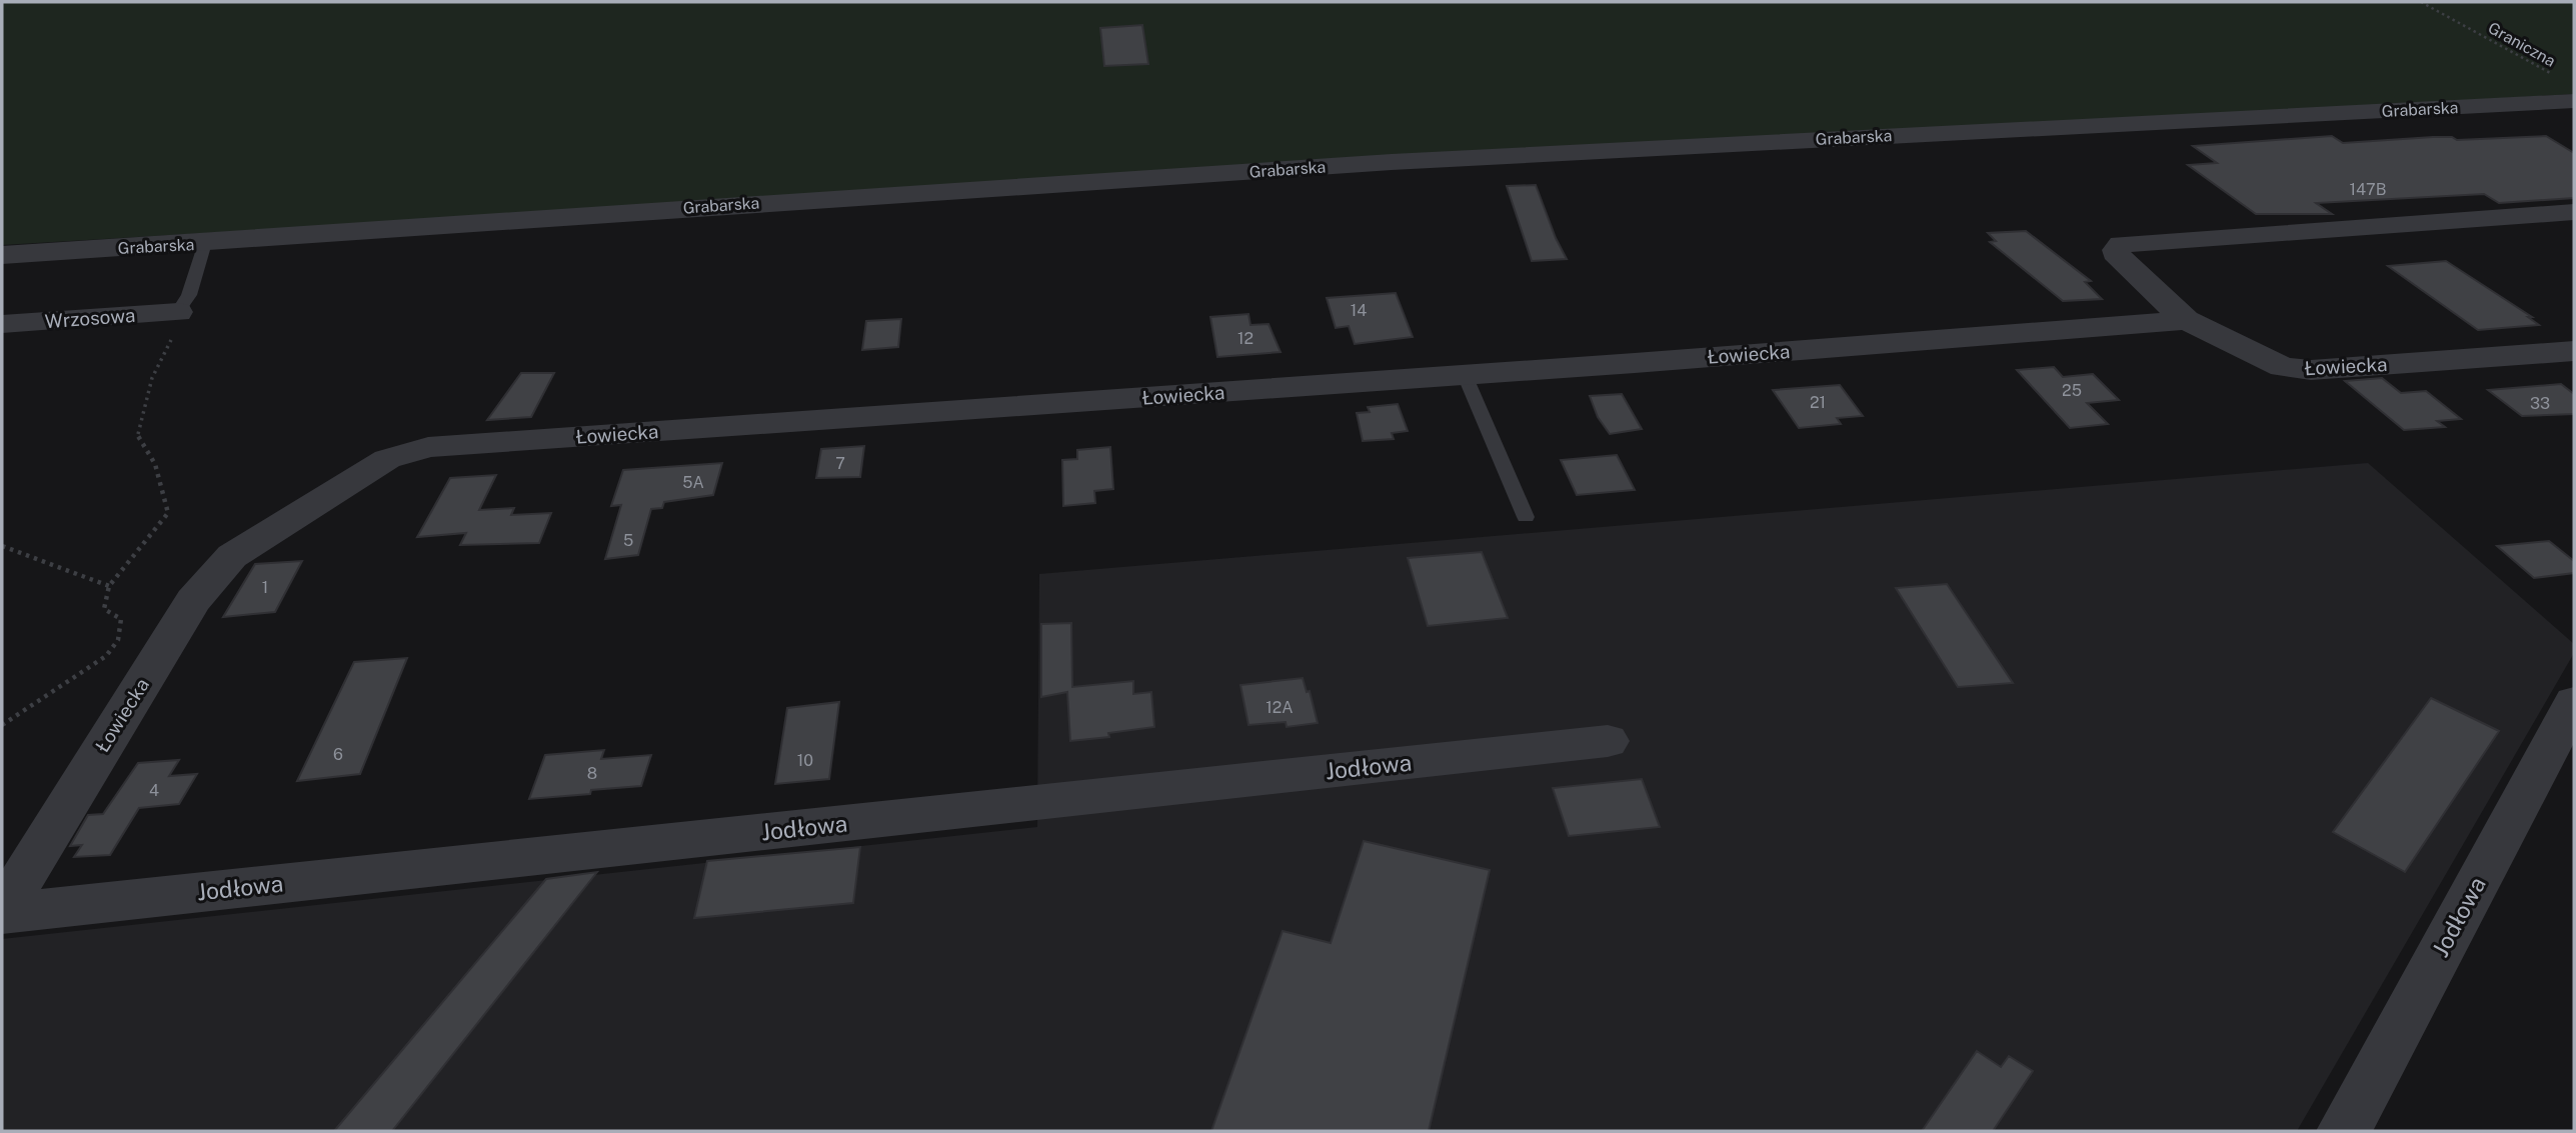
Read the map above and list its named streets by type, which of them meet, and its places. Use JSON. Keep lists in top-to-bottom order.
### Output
{
  "streets": {
    "street": [
      "Grabarska",
      "Wrzosowa",
      "Łowiecka",
      "Jodłowa"
    ],
    "path": ["Graniczna"]
  },
  "crossings": [
    ["Graniczna", "Grabarska"],
    ["Łowiecka", "Jodłowa"]
  ],
  "house_numbers": [
    "147B",
    "14",
    "12",
    "25",
    "21",
    "33",
    "7",
    "5A",
    "5",
    "1",
    "12A",
    "6",
    "10",
    "8",
    "4"
  ]
}
